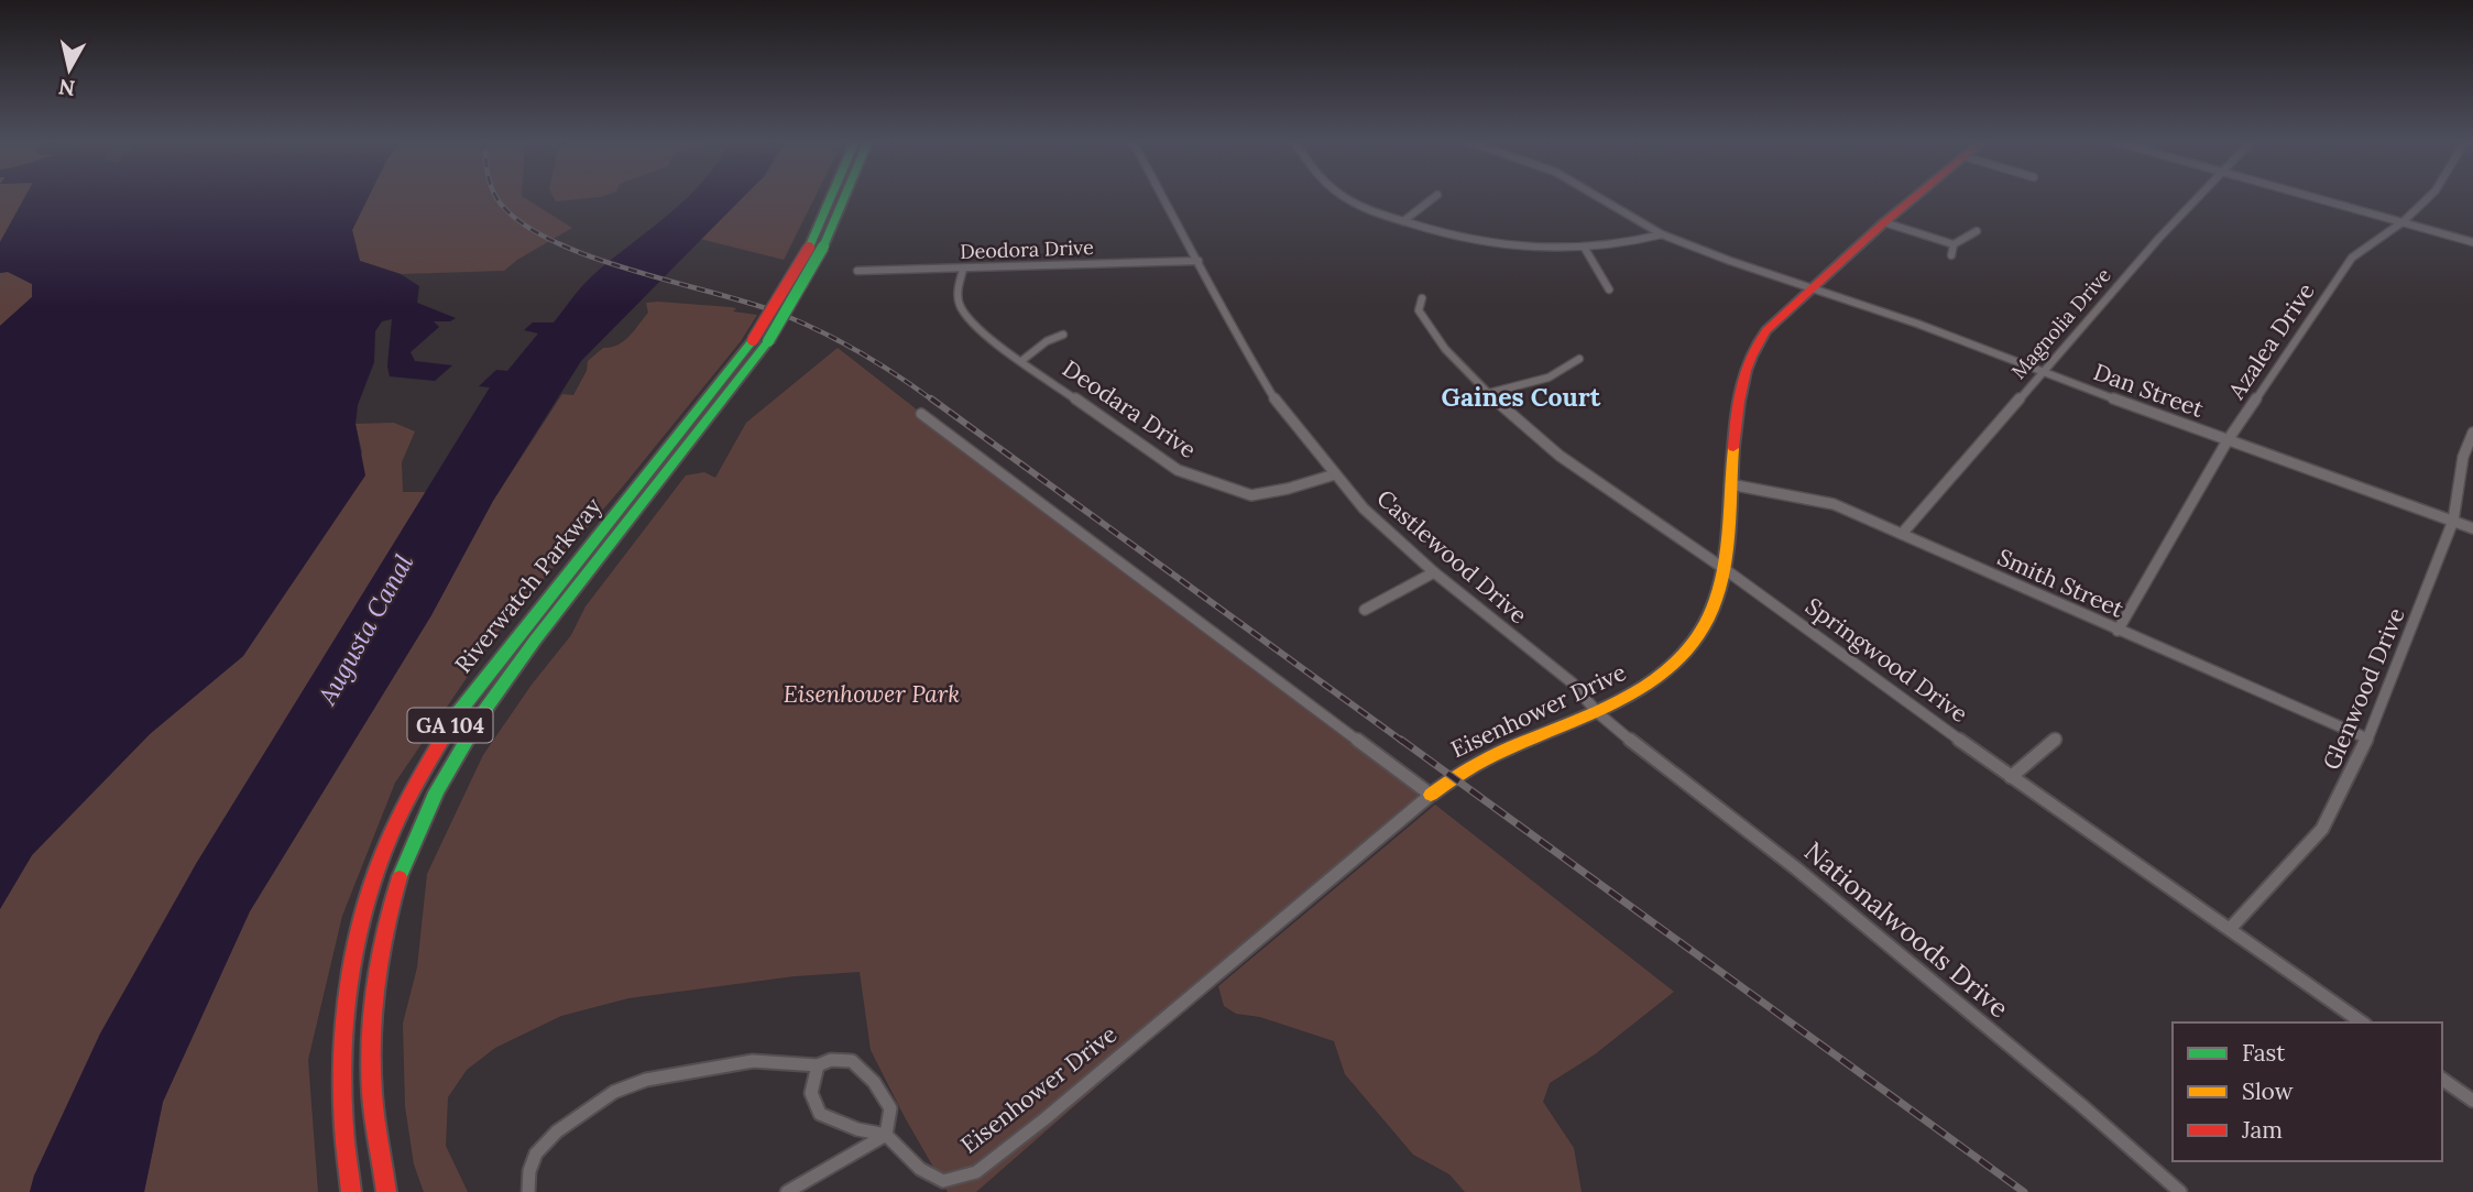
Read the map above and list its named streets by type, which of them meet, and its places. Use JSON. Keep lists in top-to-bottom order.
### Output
{
  "streets": {
    "main road": ["Riverwatch Parkway", "Eisenhower Drive", "GA 104"],
    "street": [
      "Deodora Drive",
      "Magnolia Drive",
      "Azalea Drive",
      "Dan Street",
      "Deodara Drive",
      "Castlewood Drive",
      "Smith Street",
      "Springwood Drive",
      "Glenwood Drive",
      "Nationalwoods Drive"
    ]
  },
  "crossings": [
    ["Deodora Drive", "Deodara Drive"],
    ["Deodora Drive", "Castlewood Drive"],
    ["Magnolia Drive", "Dan Street"],
    ["Magnolia Drive", "Smith Street"],
    ["Azalea Drive", "Dan Street"],
    ["Azalea Drive", "Smith Street"],
    ["Dan Street", "Glenwood Drive"],
    ["Dan Street", "Eisenhower Drive"],
    ["Deodara Drive", "Castlewood Drive"],
    ["Castlewood Drive", "Eisenhower Drive"],
    ["Castlewood Drive", "Nationalwoods Drive"],
    ["Smith Street", "Glenwood Drive"],
    ["Smith Street", "Eisenhower Drive"],
    ["Springwood Drive", "Glenwood Drive"],
    ["Springwood Drive", "Eisenhower Drive"],
    ["Eisenhower Drive", "Nationalwoods Drive"]
  ],
  "districts": ["Gaines Court"],
  "water": ["Augusta Canal"],
  "parks": ["Eisenhower Park"],
  "legend": ["Fast", "Slow", "Jam"],
  "north": "bottom"
}
